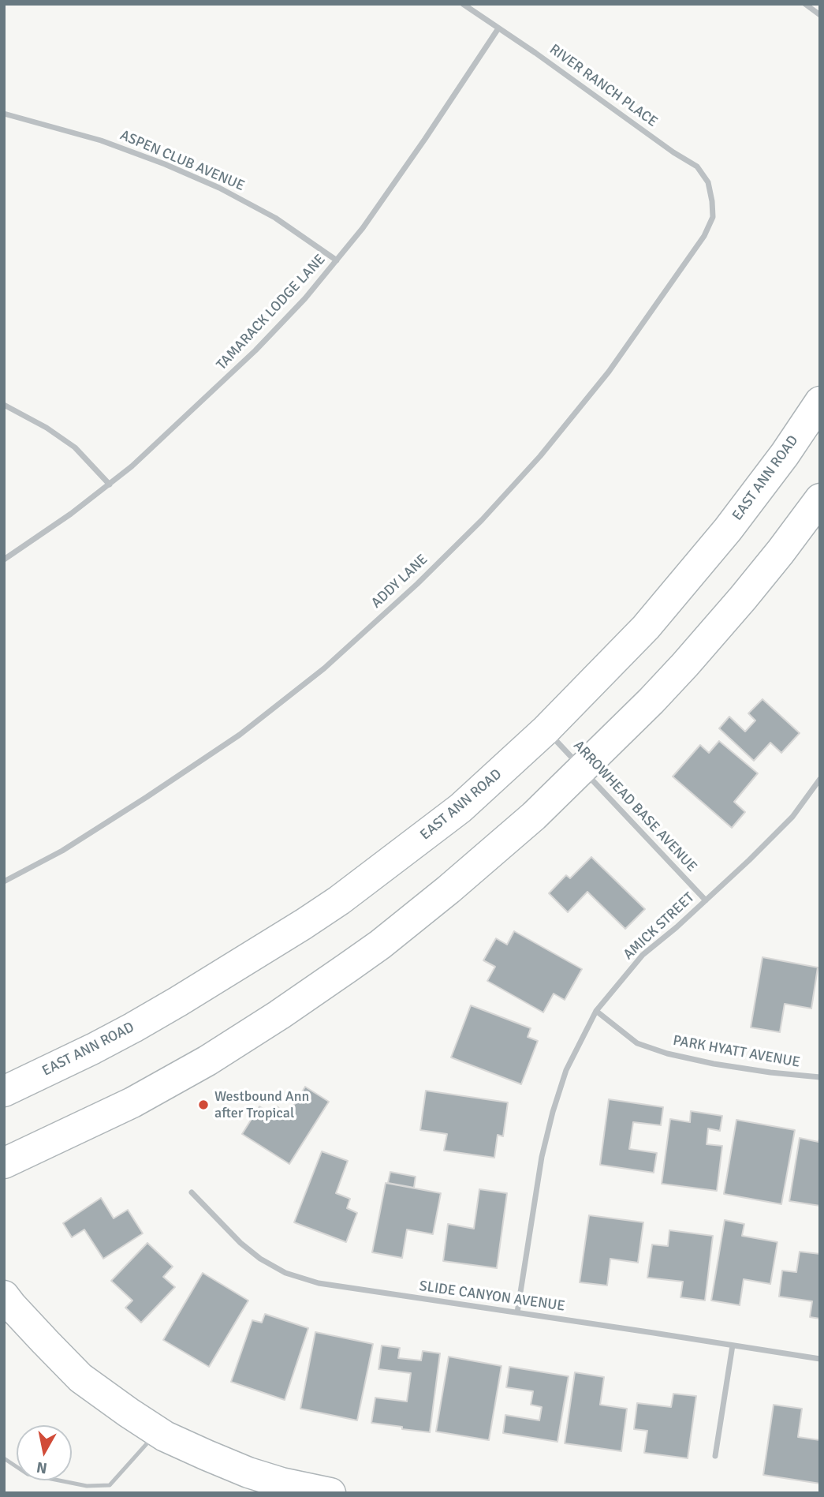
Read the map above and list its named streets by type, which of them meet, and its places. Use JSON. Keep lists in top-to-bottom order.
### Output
{
  "streets": {
    "main road": ["EAST ANN ROAD"],
    "street": [
      "RIVER RANCH PLACE",
      "ASPEN CLUB AVENUE",
      "TAMARACK LODGE LANE",
      "ADDY LANE",
      "ARROWHEAD BASE AVENUE",
      "AMICK STREET",
      "PARK HYATT AVENUE",
      "SLIDE CANYON AVENUE"
    ]
  },
  "crossings": [
    ["RIVER RANCH PLACE", "TAMARACK LODGE LANE"],
    ["RIVER RANCH PLACE", "ADDY LANE"],
    ["ASPEN CLUB AVENUE", "TAMARACK LODGE LANE"],
    ["EAST ANN ROAD", "ARROWHEAD BASE AVENUE"],
    ["ARROWHEAD BASE AVENUE", "AMICK STREET"],
    ["AMICK STREET", "PARK HYATT AVENUE"],
    ["AMICK STREET", "SLIDE CANYON AVENUE"]
  ],
  "places": ["Westbound Ann after Tropical"],
  "north": "bottom"
}
